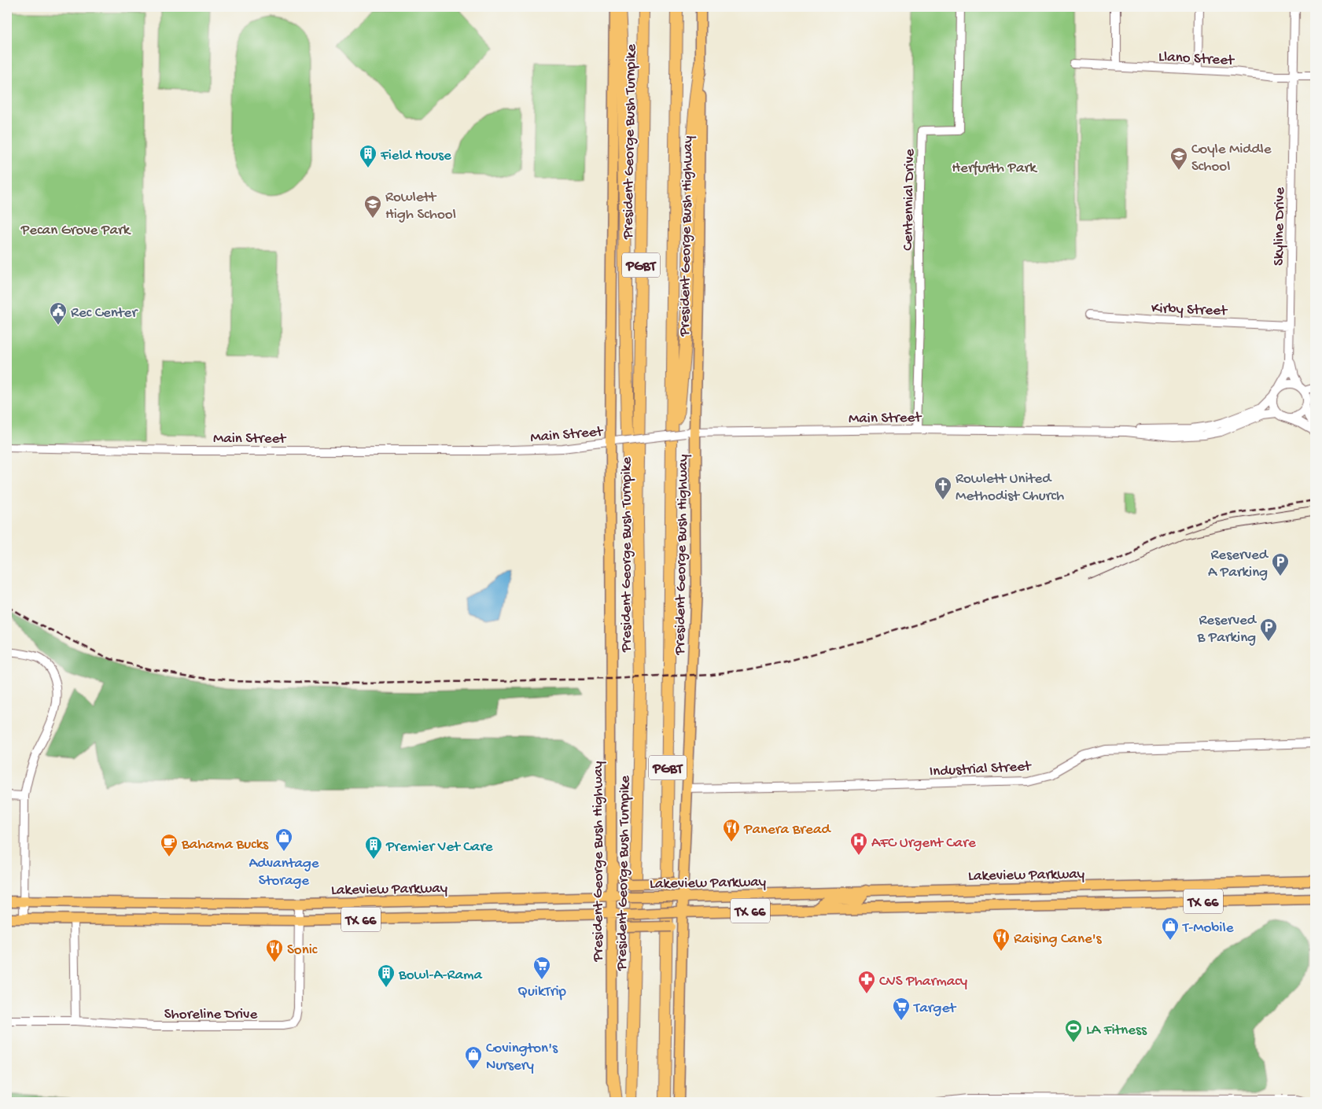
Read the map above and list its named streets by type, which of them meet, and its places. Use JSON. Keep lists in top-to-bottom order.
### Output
{
  "streets": {
    "highway": ["President George Bush Turnpike", "PGBT"],
    "main road": ["President George Bush Highway", "Lakeview Parkway", "TX 66"],
    "street": [
      "Llano Street",
      "Centennial Drive",
      "Skyline Drive",
      "Kirby Street",
      "Main Street",
      "Industrial Street",
      "Shoreline Drive"
    ]
  },
  "crossings": [
    ["Llano Street", "Skyline Drive"],
    ["Centennial Drive", "Main Street"],
    ["Skyline Drive", "Kirby Street"],
    ["Skyline Drive", "Main Street"],
    ["President George Bush Highway", "Main Street"],
    ["President George Bush Highway", "Industrial Street"],
    ["President George Bush Highway", "Lakeview Parkway"],
    ["Lakeview Parkway", "Shoreline Drive"]
  ],
  "parks": ["Herfurth Park", "Pecan Grove Park"],
  "places": {
    "building": ["Field House", "Premier Vet Care", "Bowl-A-Rama"],
    "school or university": ["Coyle Middle School", "Rowlett High School"],
    "public building": ["Rec Center"],
    "church": ["Rowlett United Methodist Church"],
    "parking": ["Reserved A Parking", "Reserved B Parking"],
    "restaurant": ["Panera Bread", "Raising Cane's", "Sonic"],
    "shop": ["Advantage Storage", "T-Mobile", "Covington's Nursery"],
    "hospital": ["AFC Urgent Care"],
    "cafe": ["Bahama Bucks"],
    "supermarket": ["QuikTrip", "Target"],
    "pharmacy": ["CVS Pharmacy"],
    "sports": ["LA Fitness"]
  }
}
